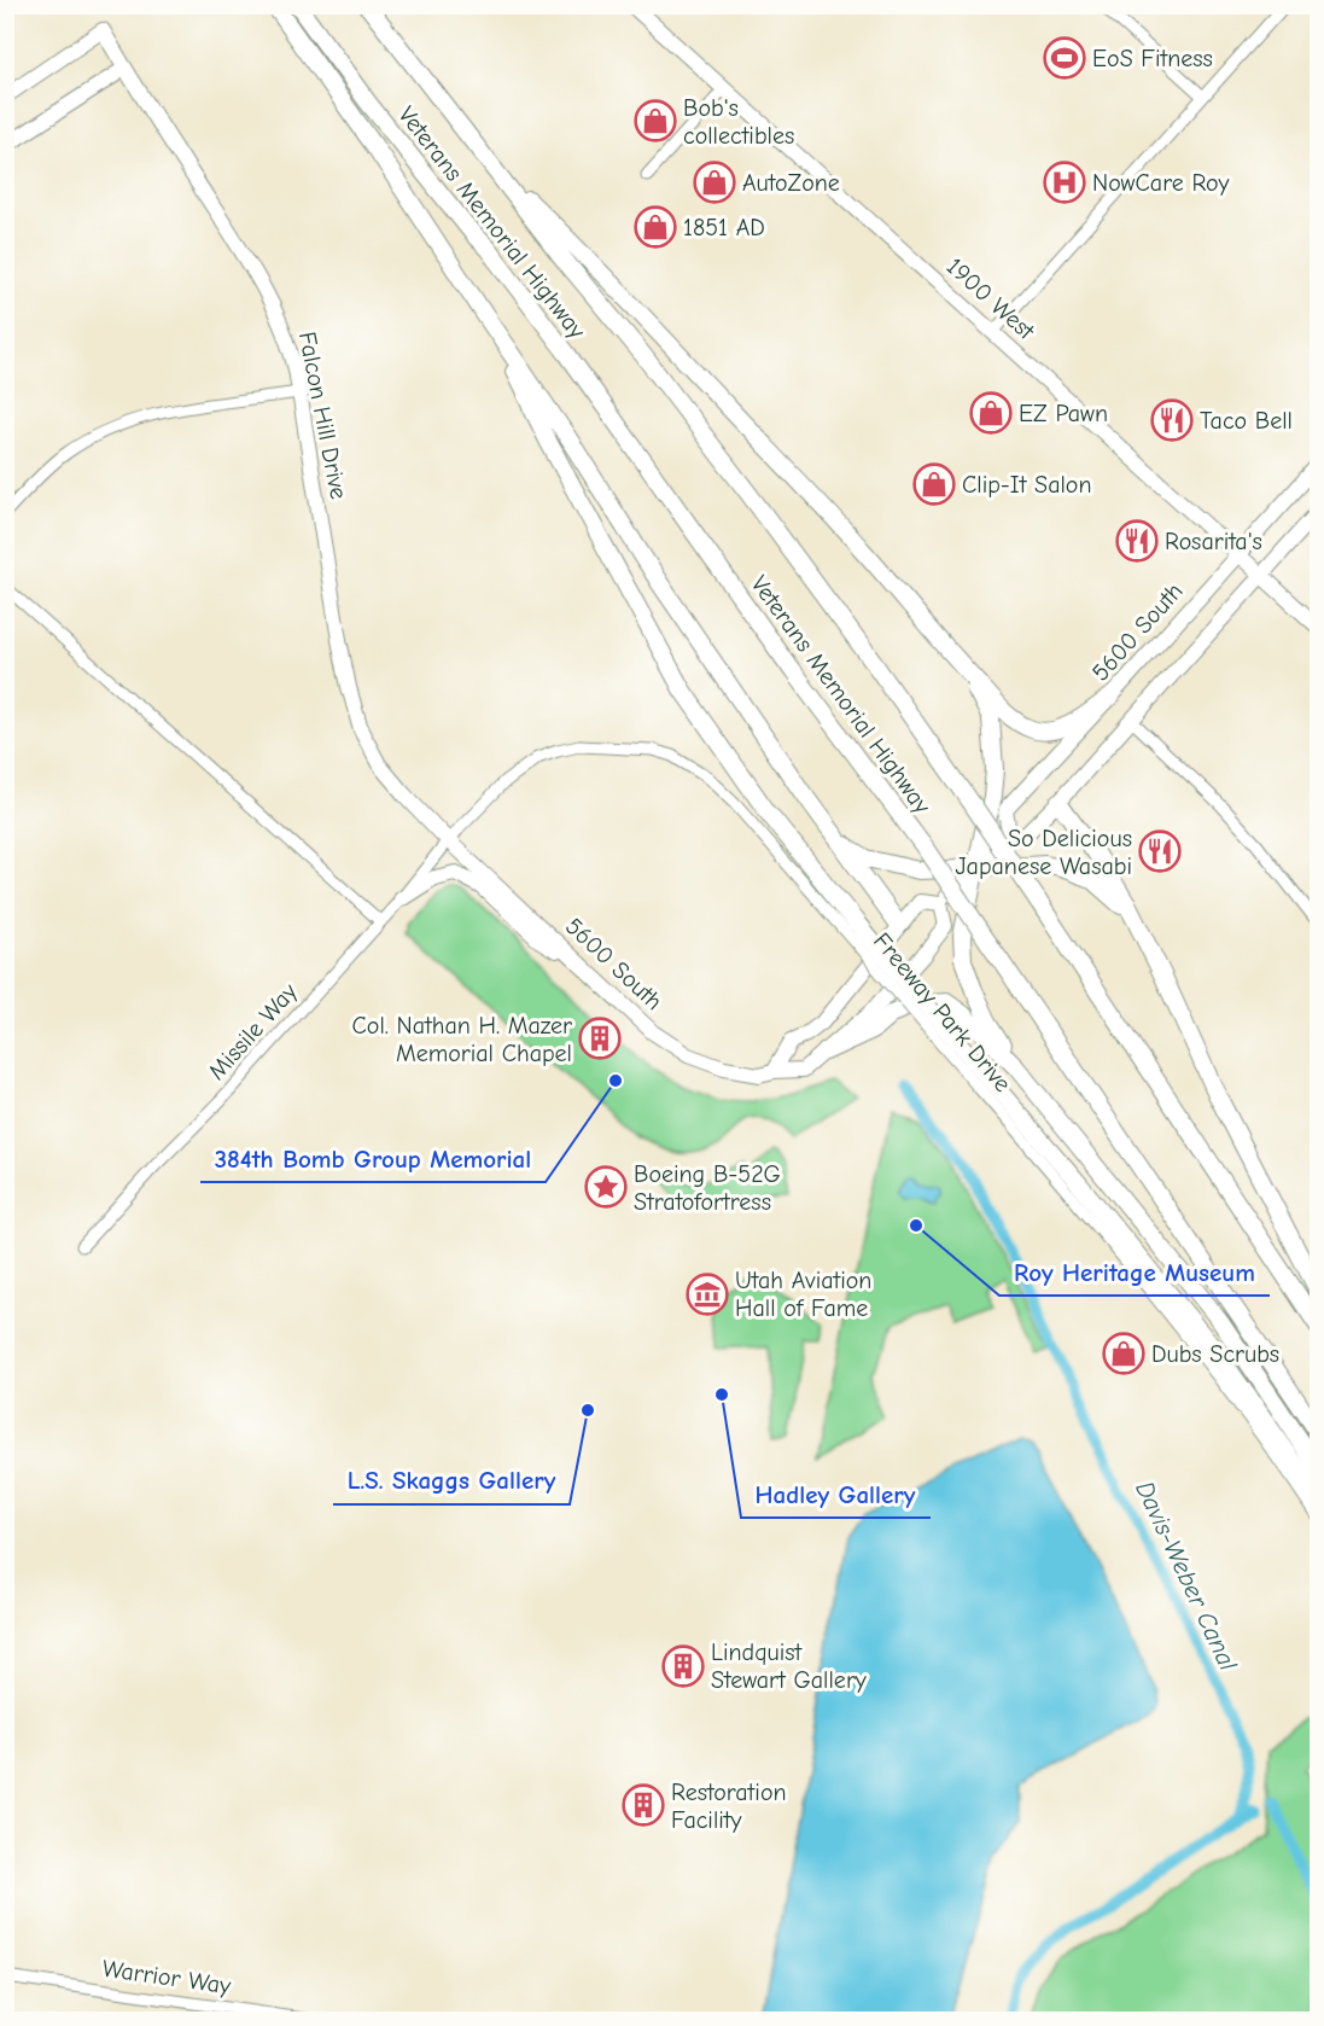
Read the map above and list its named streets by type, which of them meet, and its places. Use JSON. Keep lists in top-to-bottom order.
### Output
{
  "streets": {
    "highway": ["Veterans Memorial Highway"],
    "main road": ["1900 West", "Falcon Hill Drive", "5600 South"],
    "street": ["Freeway Park Drive", "Missile Way", "Warrior Way"]
  },
  "crossings": [
    ["1900 West", "5600 South"],
    ["Falcon Hill Drive", "5600 South"],
    ["Falcon Hill Drive", "Freeway Park Drive"],
    ["Falcon Hill Drive", "Missile Way"],
    ["5600 South", "Freeway Park Drive"],
    ["5600 South", "Missile Way"],
    ["Freeway Park Drive", "Missile Way"]
  ],
  "water": ["Davis-Weber Canal"],
  "places": {
    "sports": ["EoS Fitness"],
    "shop": [
      "Bob's collectibles",
      "AutoZone",
      "1851 AD",
      "EZ Pawn",
      "Clip-It Salon",
      "Dubs Scrubs"
    ],
    "hospital": ["NowCare Roy"],
    "restaurant": ["Taco Bell", "Rosarita's", "So Delicious Japanese Wasabi"],
    "building": ["Col. Nathan H. Mazer Memorial Chapel", "Lindquist Stewart Gallery", "Restoration Facility"],
    "other": [
      "384th Bomb Group Memorial",
      "Roy Heritage Museum",
      "Hadley Gallery",
      "L.S. Skaggs Gallery"
    ],
    "place": ["Boeing B-52G Stratofortress"],
    "museum": ["Utah Aviation Hall of Fame"]
  }
}
